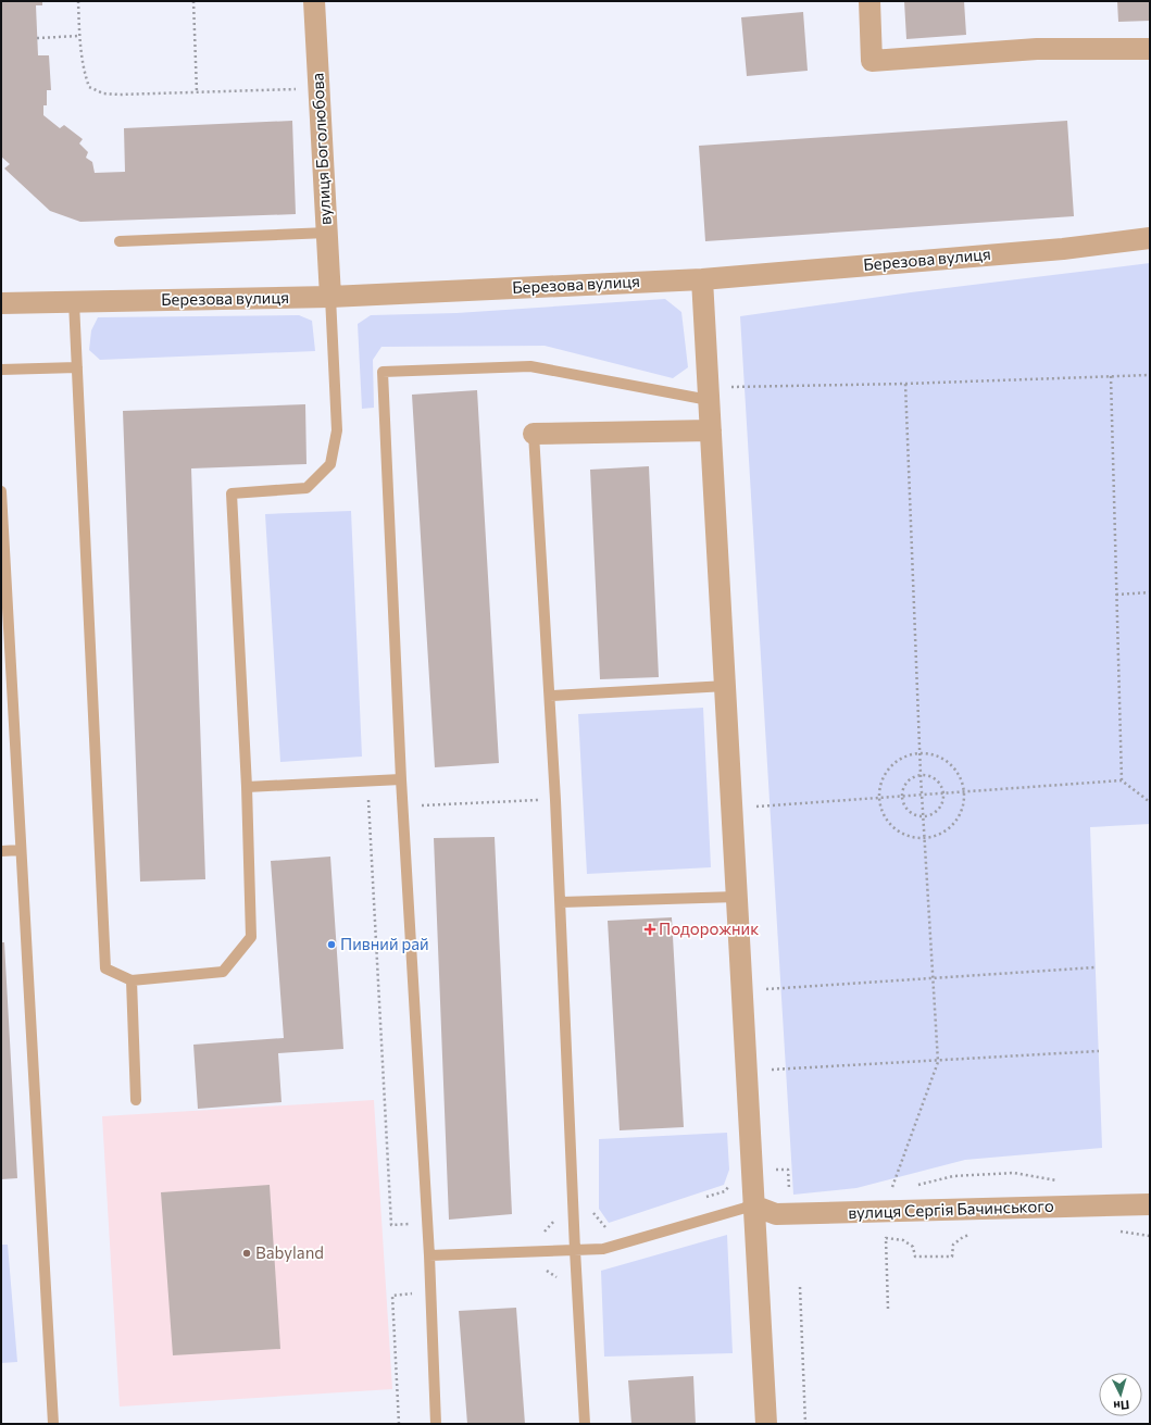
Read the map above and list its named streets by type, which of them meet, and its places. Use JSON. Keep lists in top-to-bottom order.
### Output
{
  "streets": {
    "street": ["вулиця Боголюбова", "Березова вулиця", "вулиця Сергія Бачинського"]
  },
  "crossings": [
    ["вулиця Боголюбова", "Березова вулиця"]
  ],
  "places": {
    "health": ["Подорожник"],
    "other": ["Пивний рай", "Babyland"]
  },
  "north": "bottom"
}
